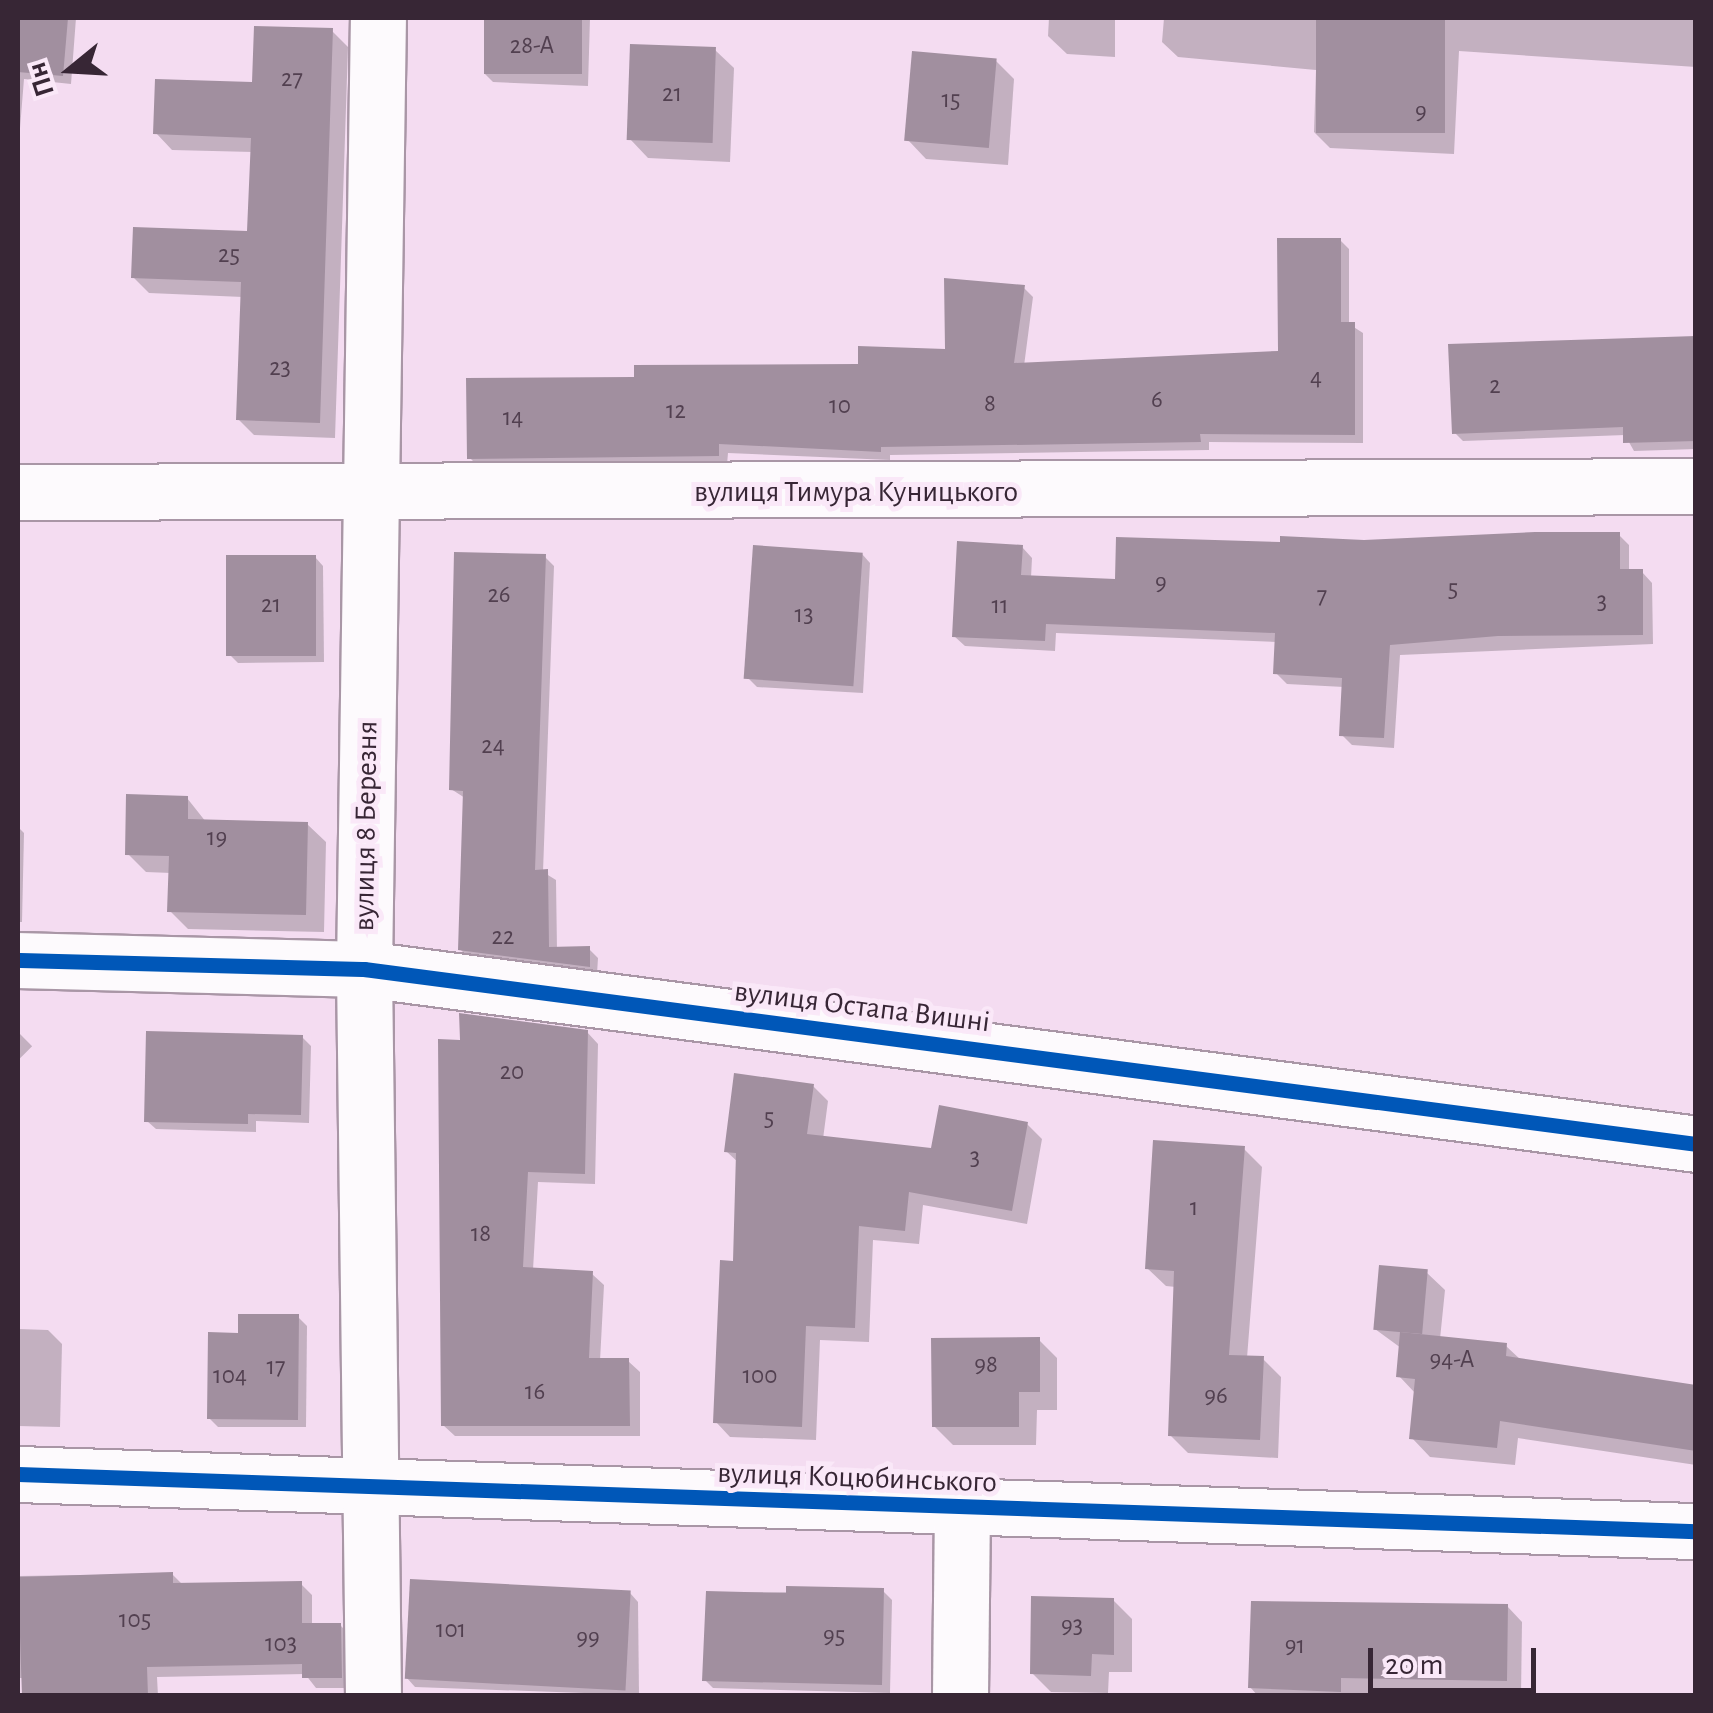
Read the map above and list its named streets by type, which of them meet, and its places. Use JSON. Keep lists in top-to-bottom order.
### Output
{
  "streets": {
    "street": [
      "вулиця Тимура Куницького",
      "вулиця 8 Березня",
      "вулиця Остапа Вишні",
      "вулиця Коцюбинського"
    ]
  },
  "crossings": [
    ["вулиця Тимура Куницького", "вулиця 8 Березня"],
    ["вулиця 8 Березня", "вулиця Остапа Вишні"],
    ["вулиця 8 Березня", "вулиця Коцюбинського"]
  ],
  "house_numbers": [
    "28-А",
    "27",
    "21",
    "15",
    "9",
    "25",
    "23",
    "4",
    "2",
    "6",
    "8",
    "10",
    "12",
    "14",
    "9",
    "5",
    "26",
    "7",
    "3",
    "21",
    "11",
    "13",
    "24",
    "19",
    "22",
    "20",
    "5",
    "3",
    "1",
    "18",
    "94-А",
    "98",
    "17",
    "104",
    "100",
    "16",
    "96",
    "105",
    "93",
    "101",
    "95",
    "99",
    "103",
    "91"
  ],
  "scale_bar": "20 m",
  "north": "left"
}
